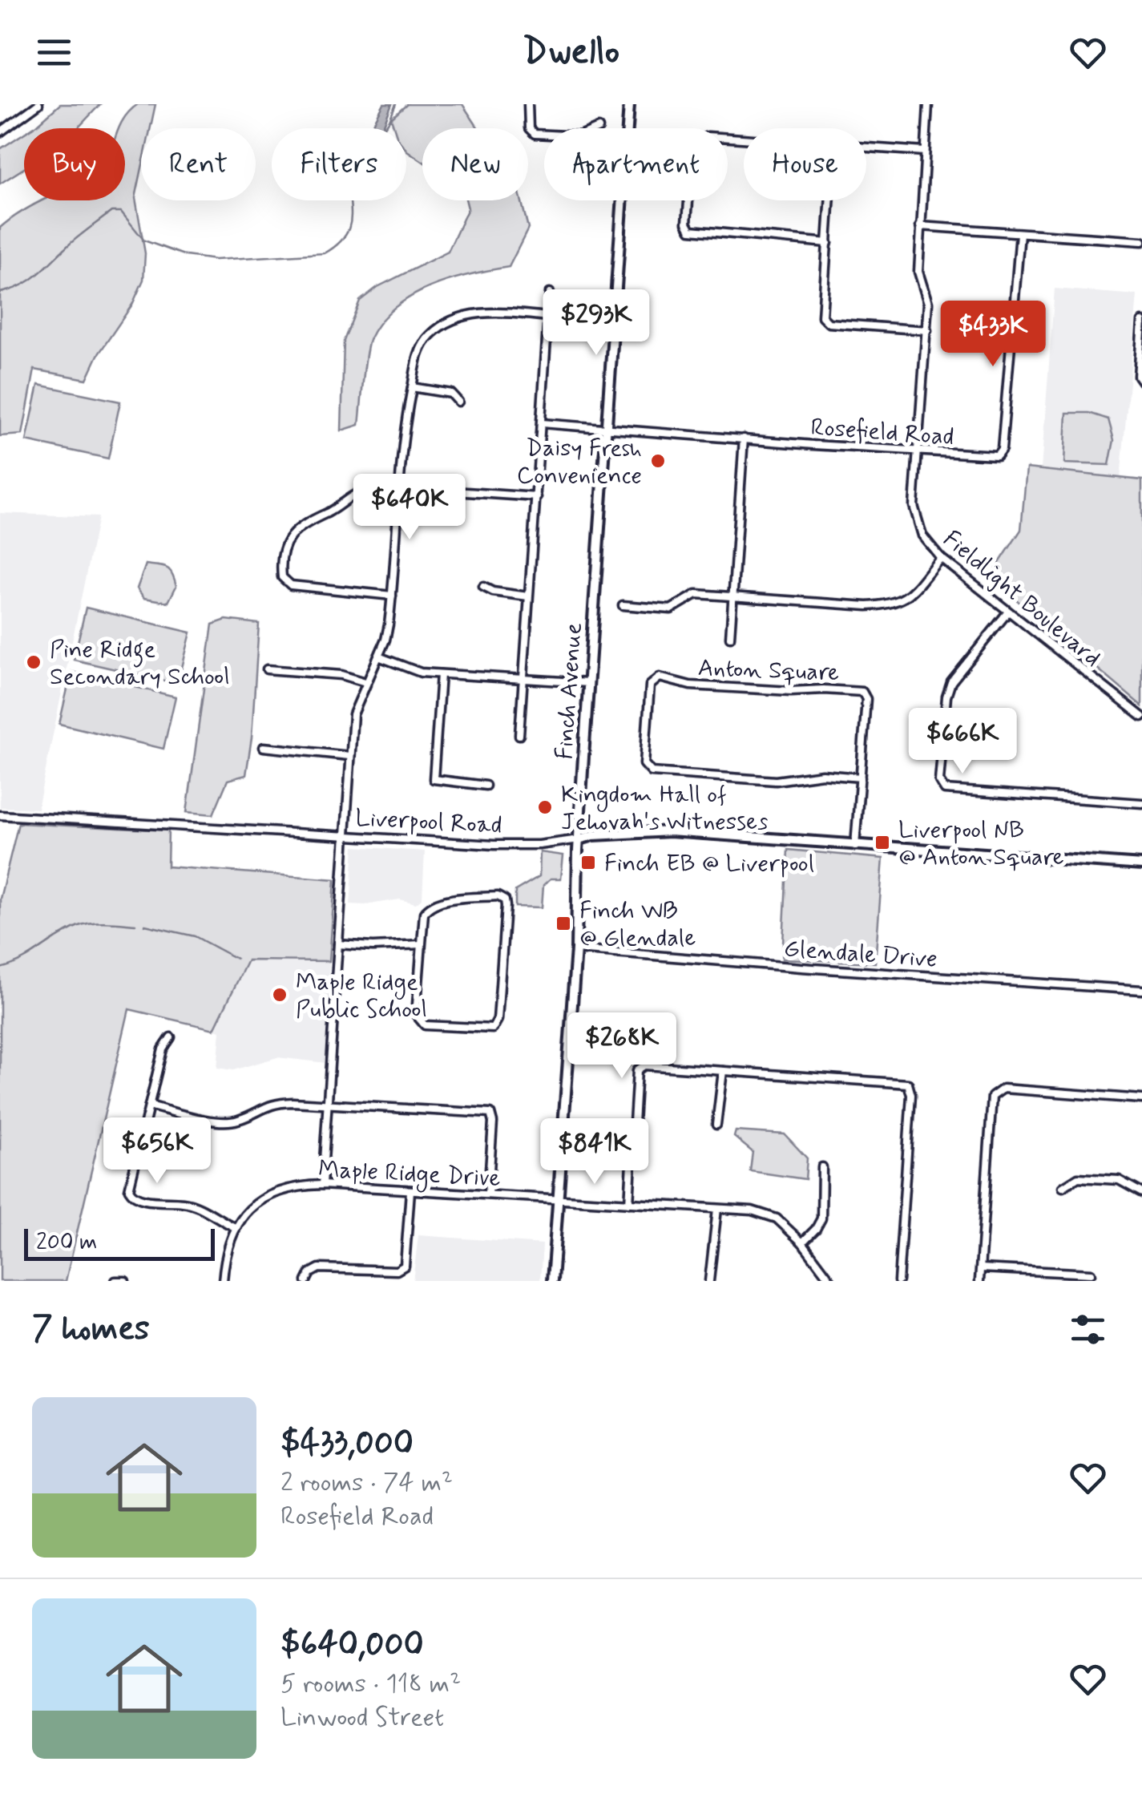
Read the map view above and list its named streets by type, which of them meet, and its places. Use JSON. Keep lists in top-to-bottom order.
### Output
{
  "streets": {
    "main road": ["Finch Avenue", "Liverpool Road"],
    "street": [
      "Rosefield Road",
      "Fieldlight Boulevard",
      "Anton Square",
      "Glendale Drive",
      "Maple Ridge Drive"
    ]
  },
  "crossings": [
    ["Rosefield Road", "Fieldlight Boulevard"],
    ["Rosefield Road", "Finch Avenue"],
    ["Anton Square", "Liverpool Road"],
    ["Finch Avenue", "Liverpool Road"],
    ["Finch Avenue", "Glendale Drive"],
    ["Finch Avenue", "Maple Ridge Drive"]
  ],
  "places": {
    "other": [
      "Daisy Fresh Convenience",
      "Pine Ridge Secondary School",
      "Kingdom Hall of Jehovah's Witnesses",
      "Maple Ridge Public School"
    ],
    "transit": ["Liverpool NB @ Anton Square", "Finch EB @ Liverpool", "Finch WB @ Glendale"]
  },
  "scale_bar": "200 m",
  "page": {
    "header": "Dwello",
    "chip": [
      "Buy",
      "Rent",
      "Filters",
      "New",
      "Apartment",
      "House"
    ],
    "price": [
      "$293K",
      "$433K",
      "$640K",
      "$666K",
      "$268K",
      "$656K",
      "$841K"
    ],
    "scale": "200 m",
    "heading": "7 homes",
    "list": [
      {
        "name": "$433,000",
        "note": "2 rooms · 74 m² · Rosefield Road"
      },
      {
        "name": "$640,000",
        "note": "5 rooms · 118 m² · Linwood Street"
      }
    ]
  }
}
